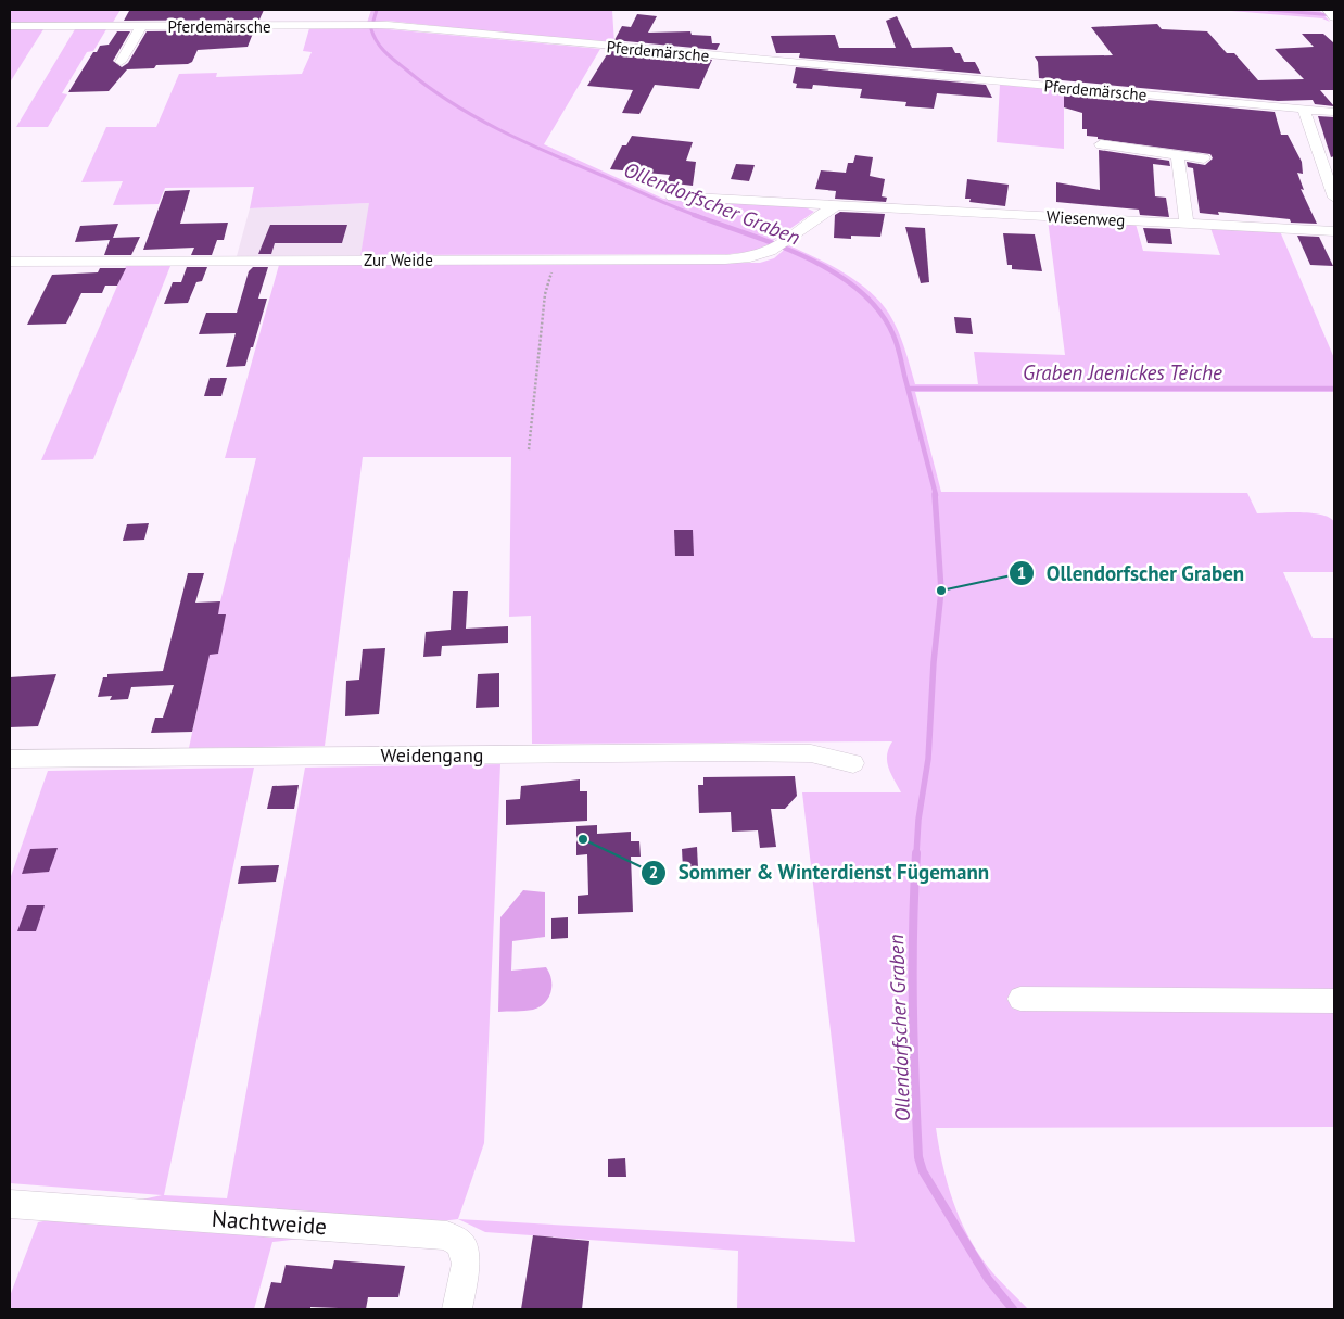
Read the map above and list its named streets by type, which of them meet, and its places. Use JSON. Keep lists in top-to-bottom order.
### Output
{
  "streets": {
    "street": [
      "Pferdemärsche",
      "Wiesenweg",
      "Zur Weide",
      "Weidengang",
      "Nachtweide"
    ]
  },
  "crossings": [
    ["Wiesenweg", "Zur Weide"]
  ],
  "water": ["Ollendorfscher Graben", "Graben Jaenickes Teiche"],
  "places": ["Ollendorfscher Graben", "Sommer & Winterdienst Fügemann"]
}
